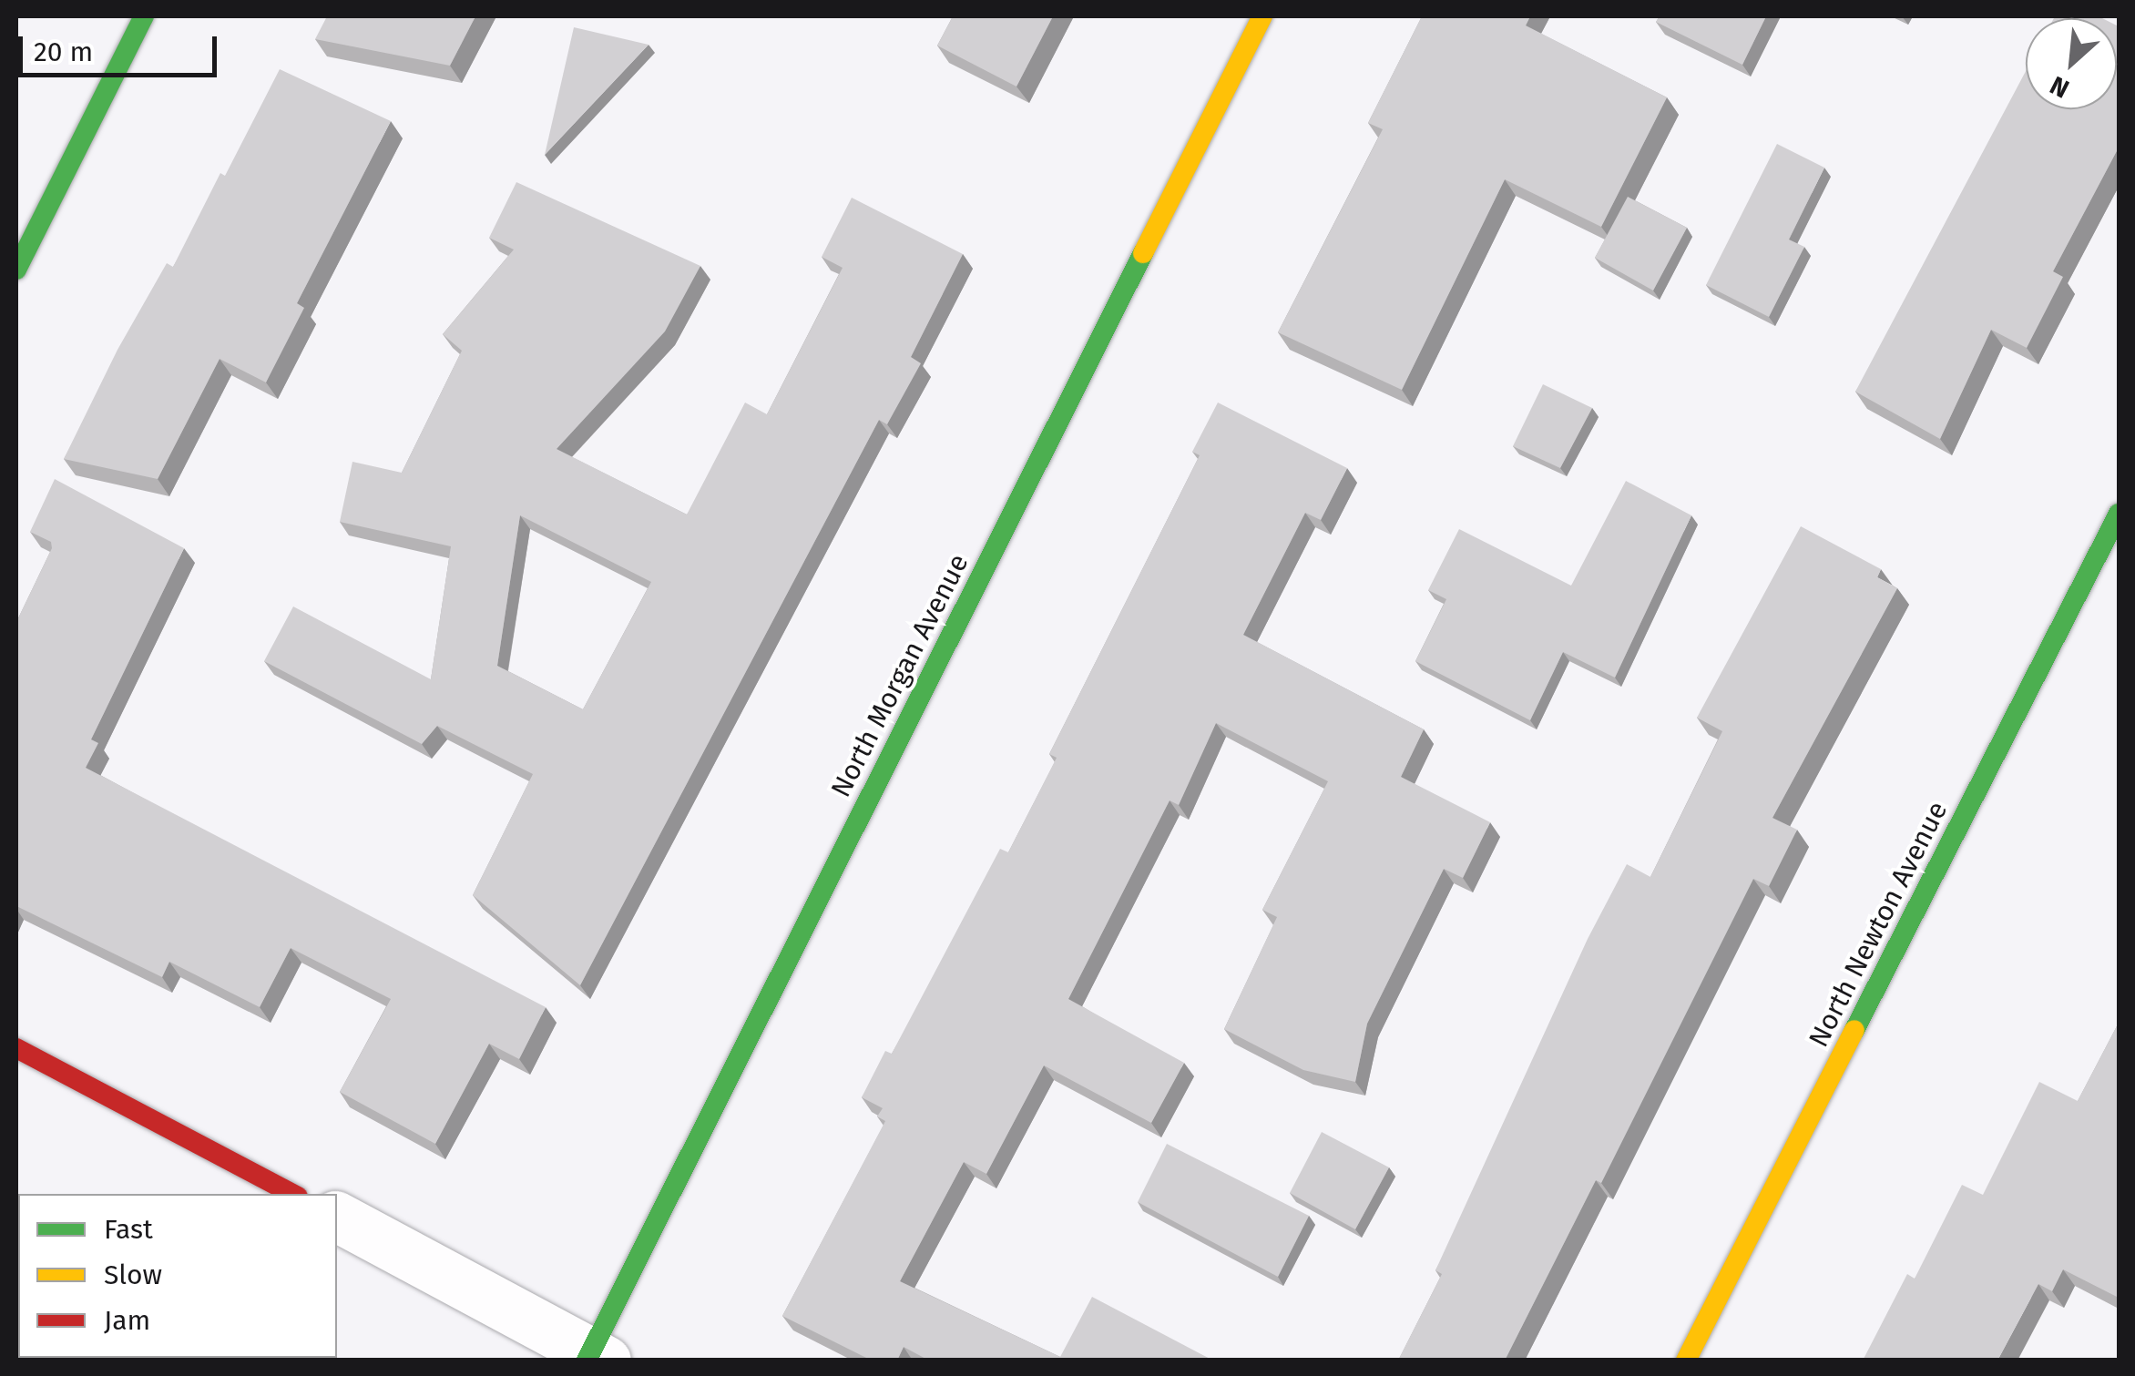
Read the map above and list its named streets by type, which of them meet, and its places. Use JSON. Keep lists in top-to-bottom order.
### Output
{
  "streets": {
    "street": ["North Morgan Avenue", "North Newton Avenue"]
  },
  "legend": ["Fast", "Slow", "Jam"],
  "scale_bar": "20 m",
  "north": "bottom left"
}
